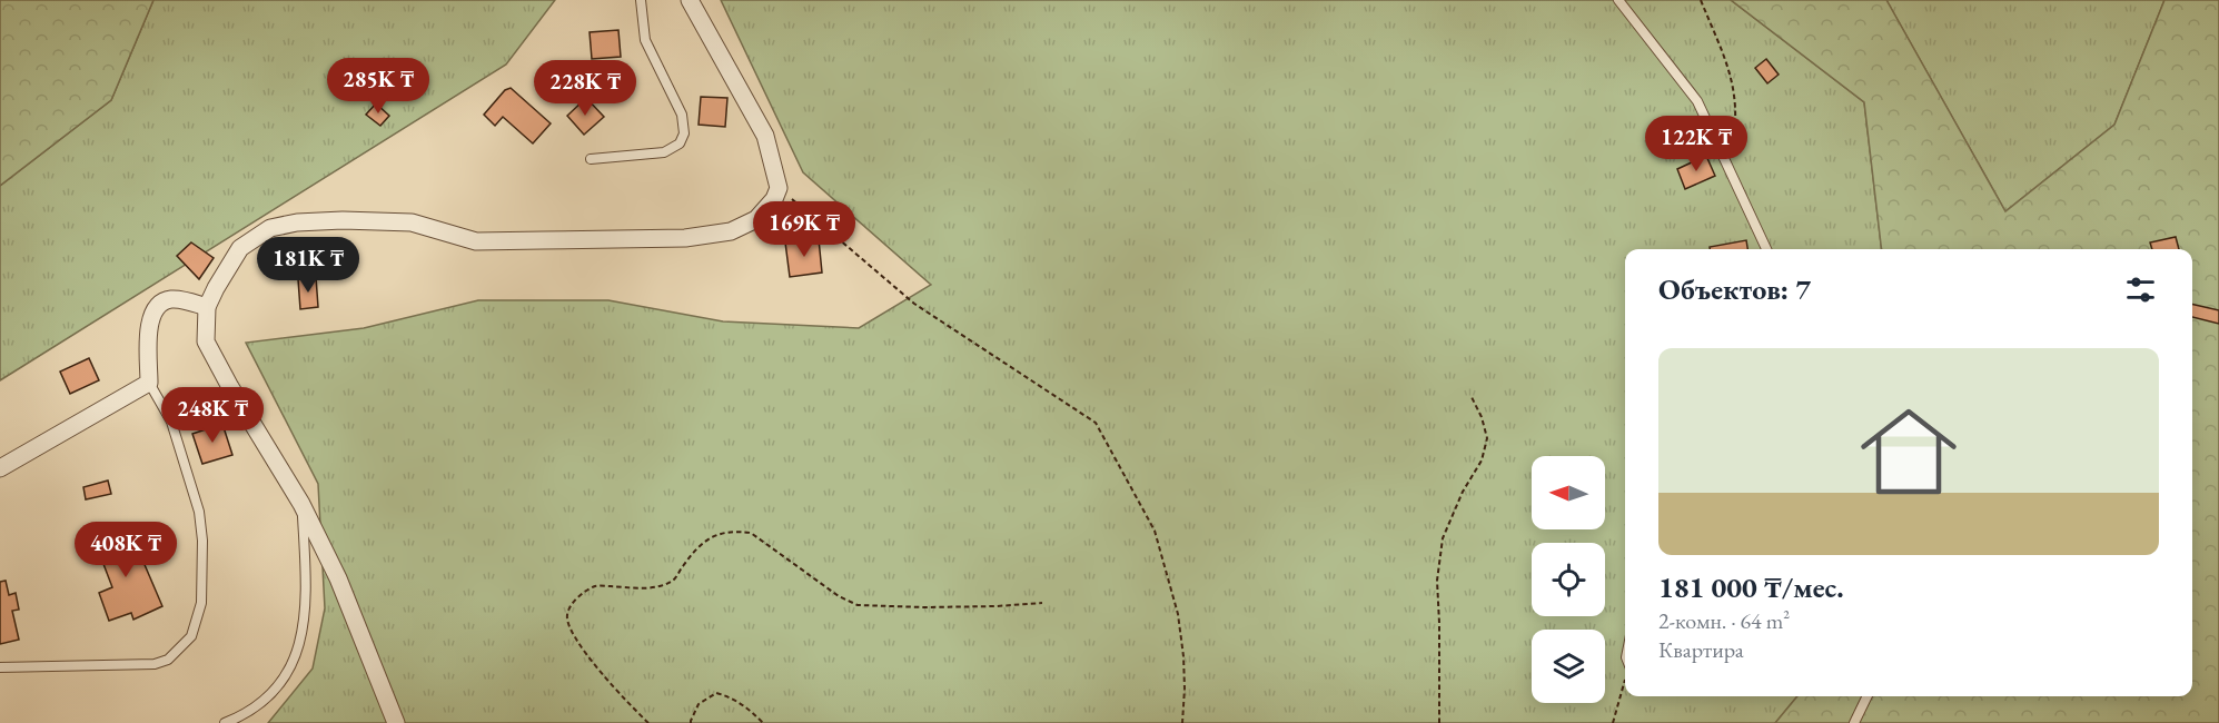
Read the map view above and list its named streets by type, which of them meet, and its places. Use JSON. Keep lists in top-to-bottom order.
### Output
{
  "north": "left",
  "page": {
    "price": [
      "285K ₸",
      "228K ₸",
      "122K ₸",
      "169K ₸",
      "181K ₸",
      "248K ₸",
      "408K ₸"
    ],
    "heading": "Объектов: 7",
    "list": [
      {
        "name": "181 000 ₸/мес.",
        "note": "2-комн. · 64 m² · Квартира"
      }
    ]
  }
}
